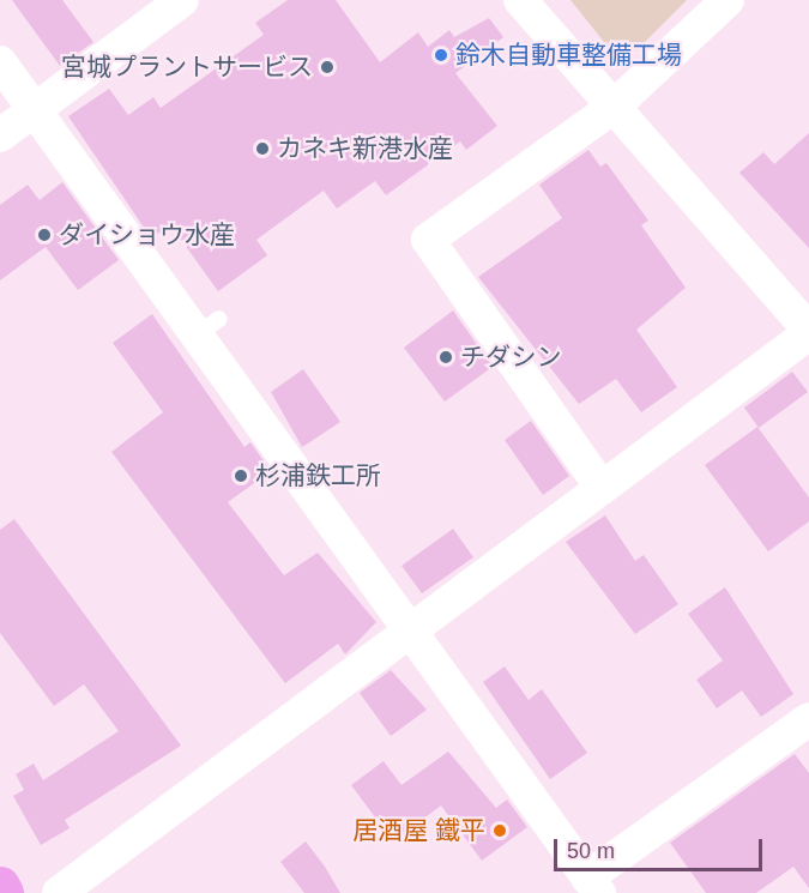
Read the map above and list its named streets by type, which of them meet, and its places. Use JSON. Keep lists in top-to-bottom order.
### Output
{
  "places": [
    "鈴木自動車整備工場",
    "宮城プラントサービス",
    "カネキ新港水産",
    "ダイショウ水産",
    "チダシン",
    "杉浦鉄工所",
    "居酒屋 鐵平"
  ],
  "scale_bar": "50 m"
}
